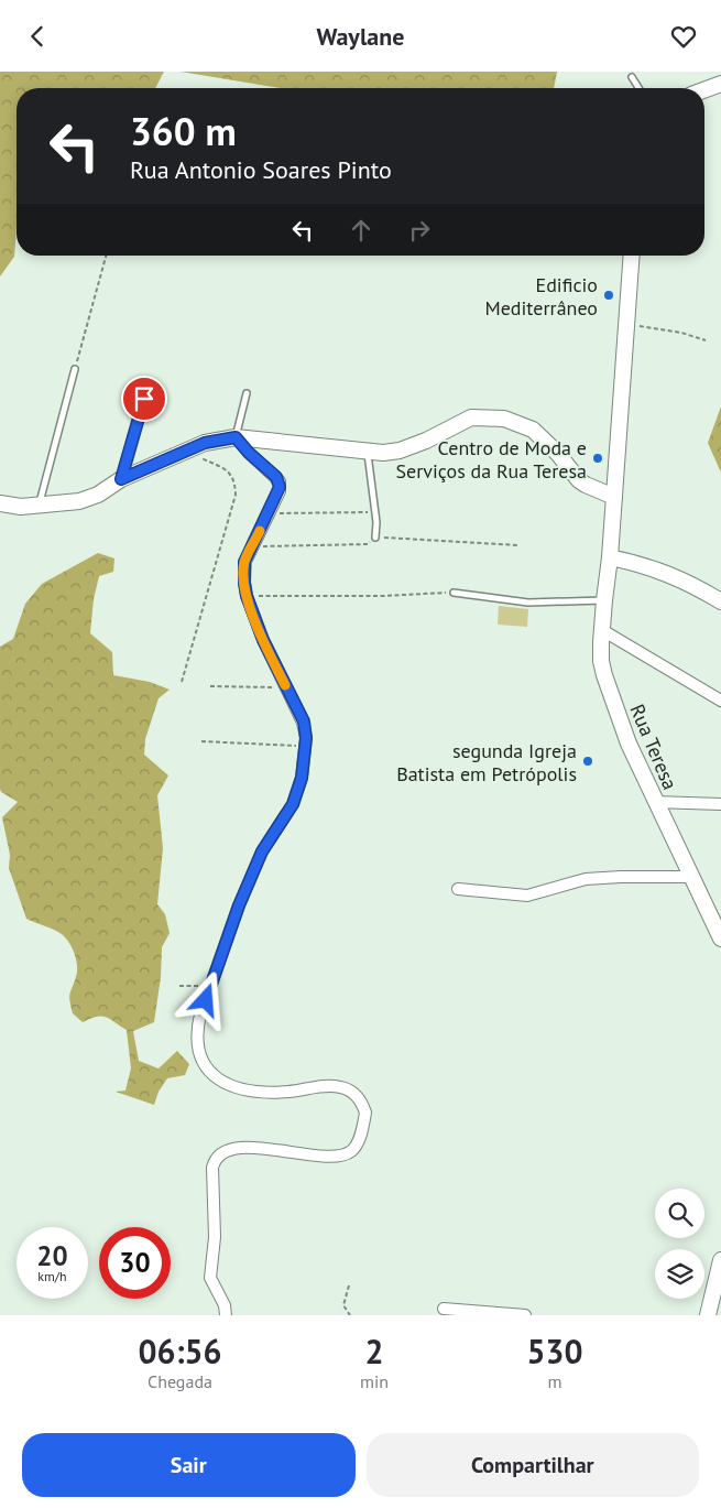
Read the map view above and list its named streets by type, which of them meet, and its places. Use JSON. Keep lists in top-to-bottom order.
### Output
{
  "streets": {
    "main road": ["Rua Teresa"]
  },
  "places": ["Edificio Mediterrâneo", "Centro de Moda e Serviços da Rua Teresa", "segunda Igreja Batista em Petrópolis"],
  "page": {
    "header": "Waylane",
    "turn": ["360 m", "Rua Antonio Soares Pinto"],
    "speed": "20 km/h",
    "limit": "30",
    "eta": [
      "06:56",
      "Chegada",
      "2",
      "min",
      "530",
      "m"
    ],
    "buttons": ["Sair", "Compartilhar"]
  }
}
